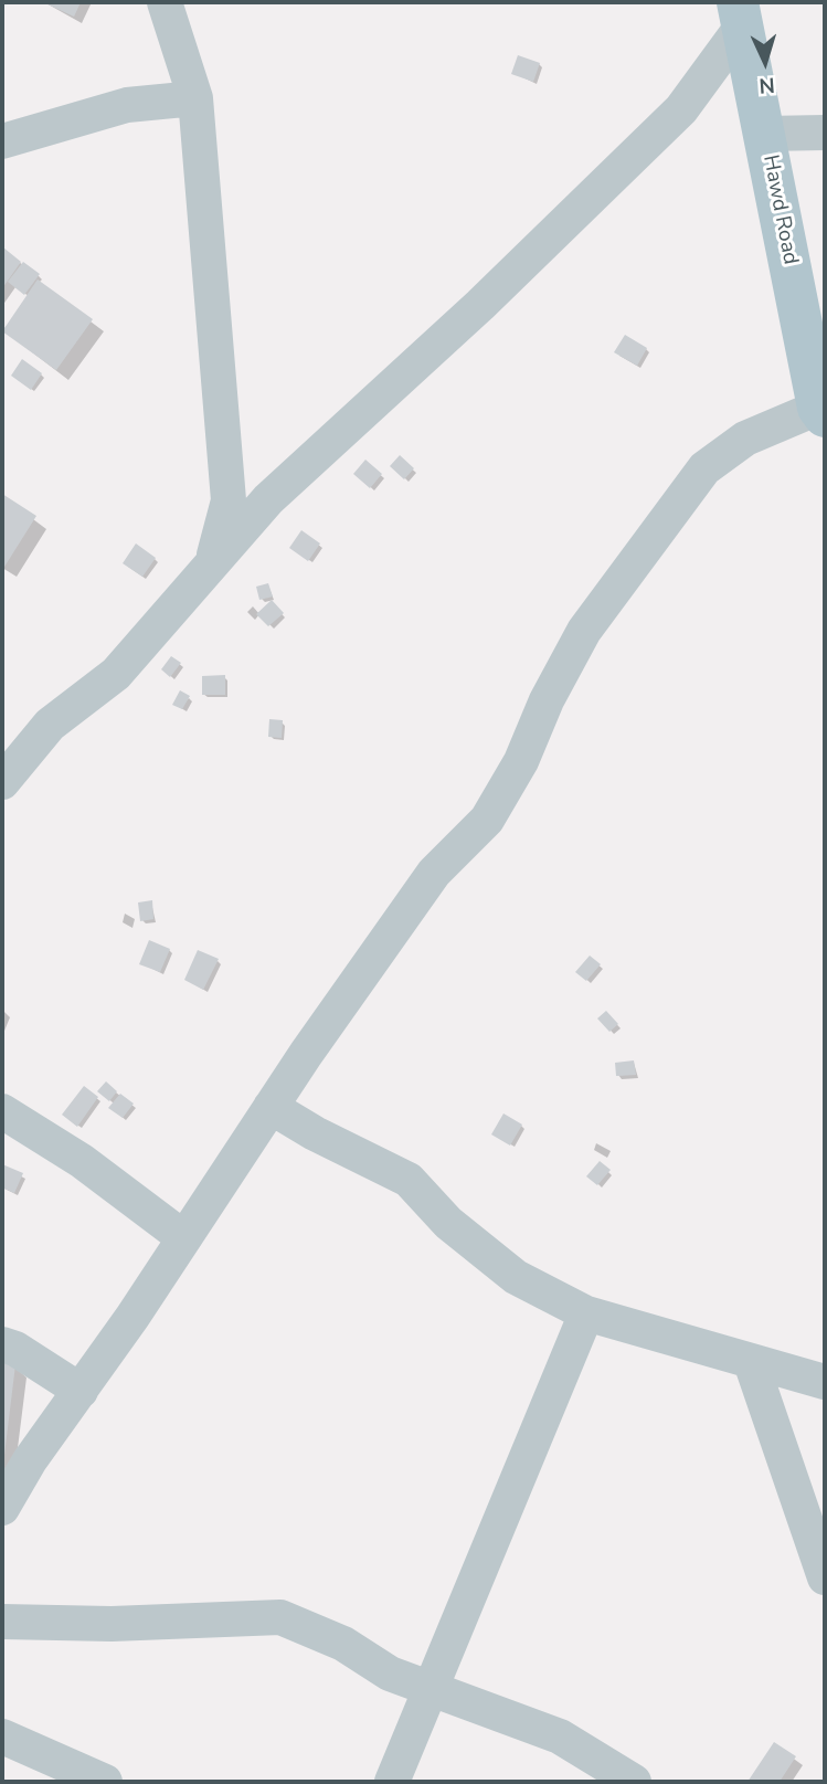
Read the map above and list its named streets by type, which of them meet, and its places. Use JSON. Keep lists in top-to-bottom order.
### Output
{
  "streets": {
    "main road": ["Hawd Road"]
  },
  "north": "bottom"
}
